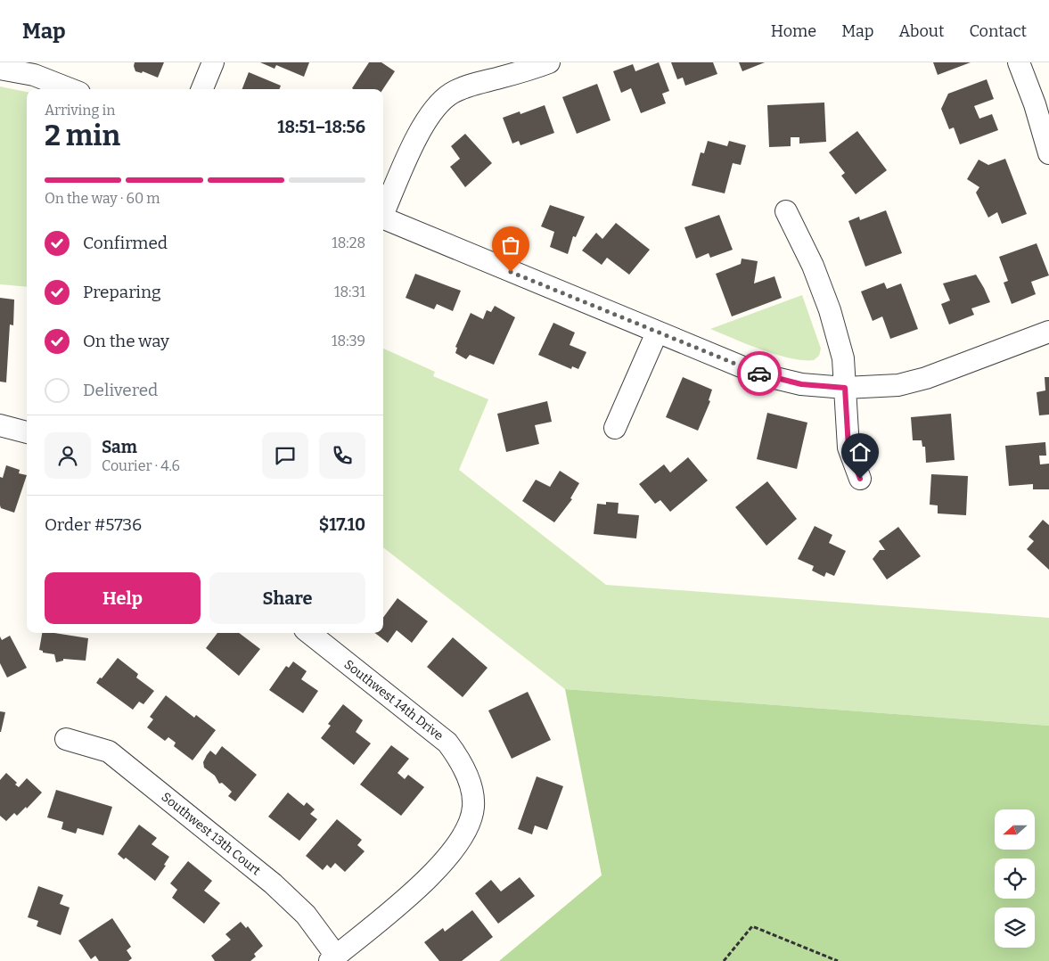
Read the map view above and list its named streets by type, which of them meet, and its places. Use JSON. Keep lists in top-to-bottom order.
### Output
{
  "streets": {
    "street": ["Southwest 14th Drive", "Southwest 13th Court"]
  },
  "crossings": [
    ["Southwest 14th Drive", "Southwest 13th Court"]
  ],
  "north": "left",
  "page": {
    "header": "Map",
    "nav": [
      "Home",
      "Map",
      "About",
      "Contact"
    ],
    "heading": ["2 min", "Arriving in", "18:51–18:56"],
    "panel": [
      "Sam",
      "Courier · 4.6",
      "Order #5736",
      "$17.10"
    ],
    "bar": "On the way · 60 m",
    "list": [
      ["Confirmed", "18:28"],
      ["Preparing", "18:31"],
      ["On the way", "18:39"],
      "Delivered"
    ],
    "buttons": ["Help", "Share"]
  }
}
